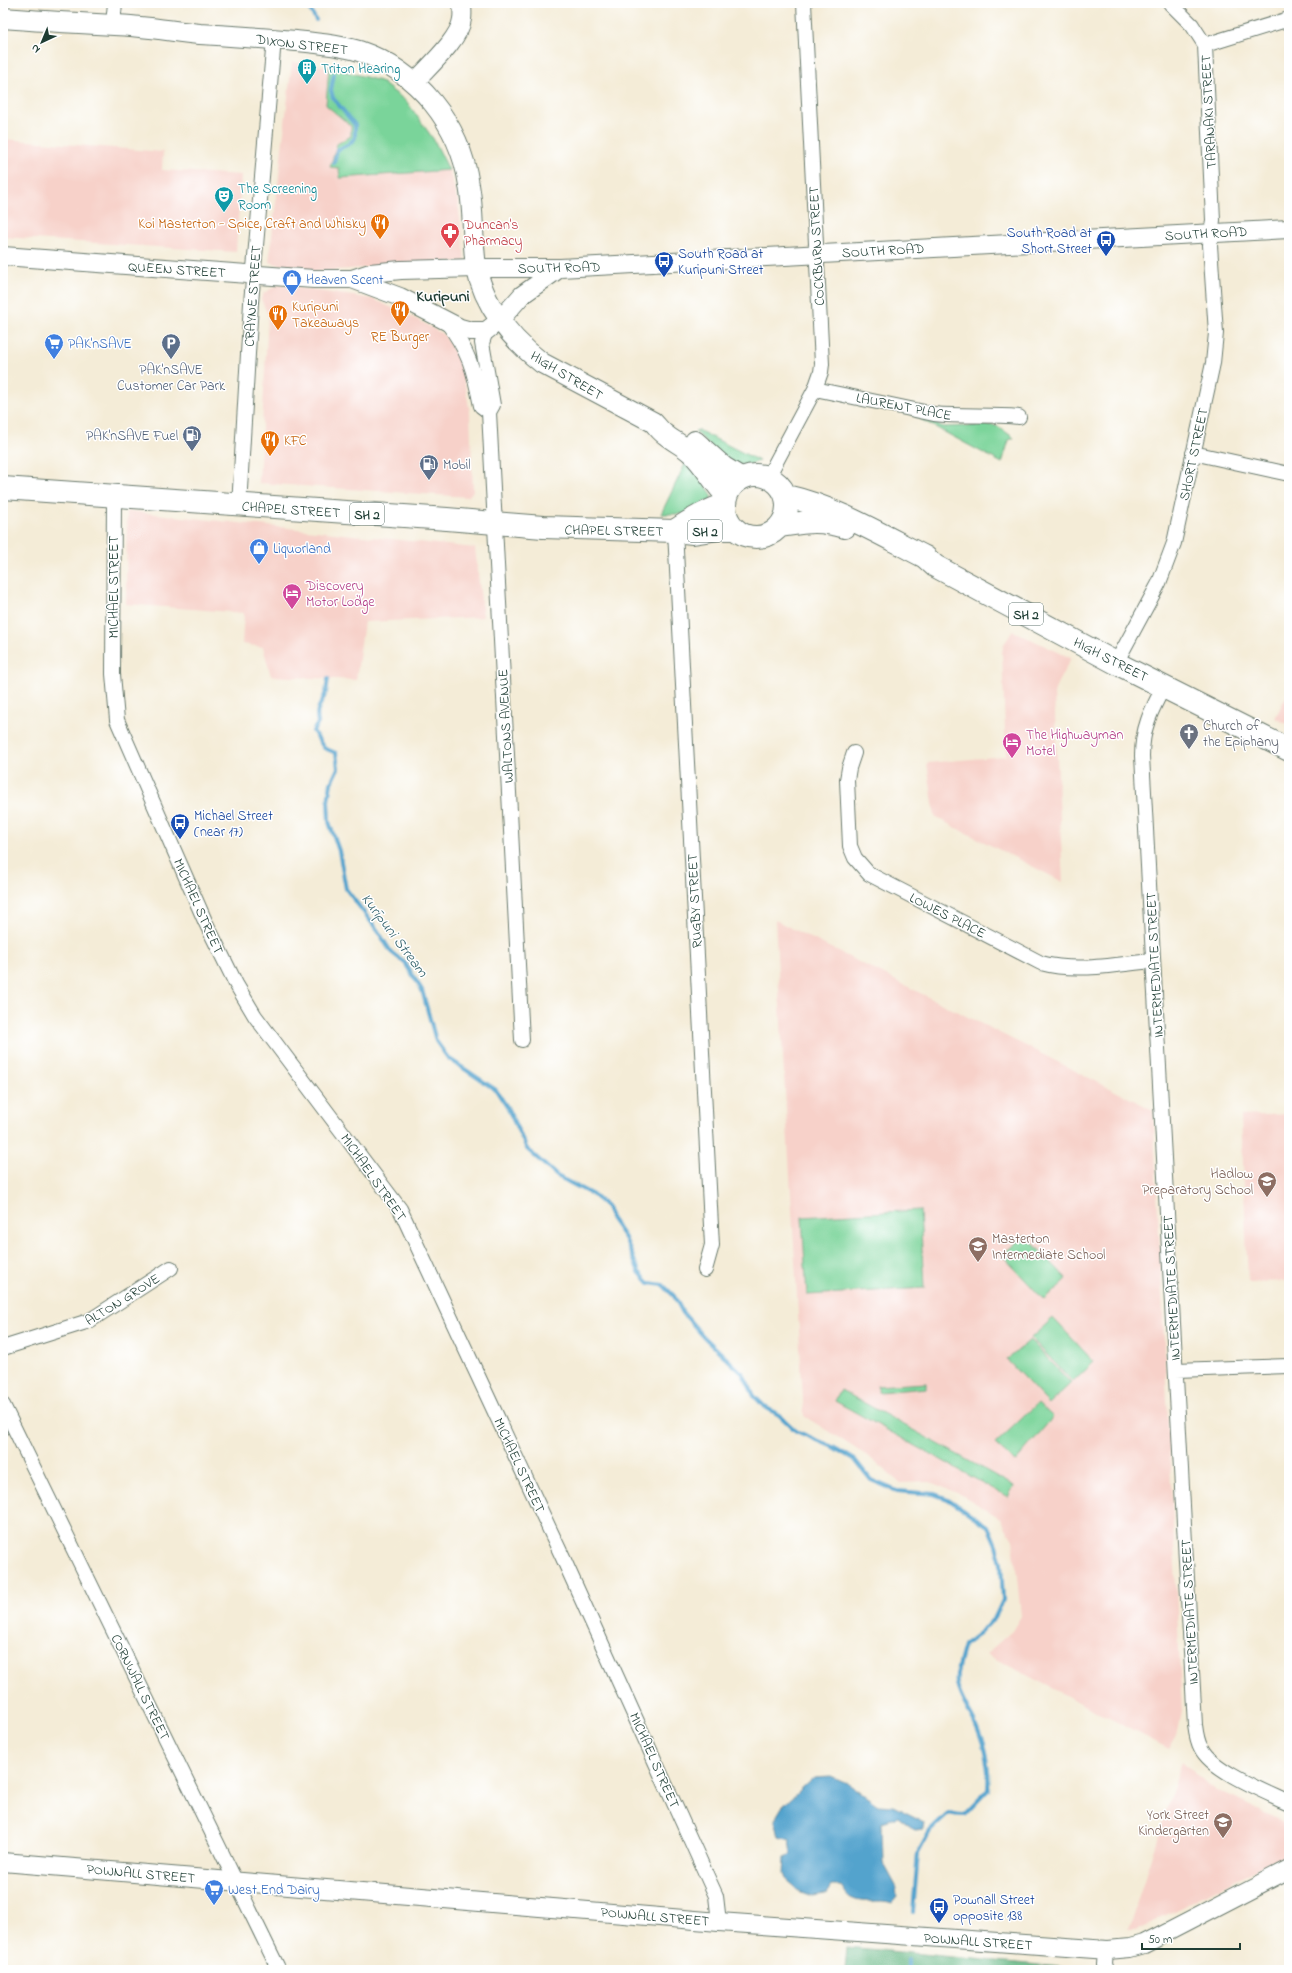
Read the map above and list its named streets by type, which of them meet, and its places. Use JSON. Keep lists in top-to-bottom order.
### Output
{
  "streets": {
    "highway": ["HIGH STREET", "CHAPEL STREET", "SH 2"],
    "main road": ["DIXON STREET"],
    "street": [
      "TARANAKI STREET",
      "SOUTH ROAD",
      "COCKBURN STREET",
      "QUEEN STREET",
      "CRAYNE STREET",
      "LAURENT PLACE",
      "SHORT STREET",
      "MICHAEL STREET",
      "WALTONS AVENUE",
      "RUGBY STREET",
      "LOWES PLACE",
      "INTERMEDIATE STREET",
      "ALTON GROVE",
      "CORNWALL STREET",
      "POWNALL STREET"
    ]
  },
  "crossings": [
    ["DIXON STREET", "SOUTH ROAD"],
    ["DIXON STREET", "QUEEN STREET"],
    ["DIXON STREET", "CRAYNE STREET"],
    ["DIXON STREET", "HIGH STREET"],
    ["TARANAKI STREET", "SOUTH ROAD"],
    ["TARANAKI STREET", "SHORT STREET"],
    ["SOUTH ROAD", "COCKBURN STREET"],
    ["SOUTH ROAD", "QUEEN STREET"],
    ["SOUTH ROAD", "HIGH STREET"],
    ["SOUTH ROAD", "SHORT STREET"],
    ["COCKBURN STREET", "HIGH STREET"],
    ["COCKBURN STREET", "LAURENT PLACE"],
    ["COCKBURN STREET", "CHAPEL STREET"],
    ["COCKBURN STREET", "SH 2"],
    ["QUEEN STREET", "CRAYNE STREET"],
    ["QUEEN STREET", "HIGH STREET"],
    ["QUEEN STREET", "WALTONS AVENUE"],
    ["CRAYNE STREET", "CHAPEL STREET"],
    ["HIGH STREET", "SHORT STREET"],
    ["HIGH STREET", "CHAPEL STREET"],
    ["HIGH STREET", "SH 2"],
    ["HIGH STREET", "WALTONS AVENUE"],
    ["HIGH STREET", "INTERMEDIATE STREET"],
    ["CHAPEL STREET", "SH 2"],
    ["CHAPEL STREET", "MICHAEL STREET"],
    ["CHAPEL STREET", "WALTONS AVENUE"],
    ["CHAPEL STREET", "RUGBY STREET"],
    ["MICHAEL STREET", "POWNALL STREET"],
    ["LOWES PLACE", "INTERMEDIATE STREET"],
    ["CORNWALL STREET", "POWNALL STREET"]
  ],
  "districts": ["Kuripuni"],
  "water": ["Kurīpuni Stream"],
  "places": {
    "building": ["Triton Hearing"],
    "theatre": ["The Screening Room"],
    "restaurant": [
      "Koi Masterton - Spice, Craft and Whisky",
      "RE Burger",
      "Kuripuni Takeaways",
      "KFC"
    ],
    "pharmacy": ["Duncan's Pharmacy"],
    "bus stop": [
      "South Road at Short Street",
      "South Road at Kuripuni Street",
      "Michael Street (near 17)",
      "Pownall Street opposite 138"
    ],
    "shop": ["Heaven Scent", "Liquorland"],
    "supermarket": ["PAK'nSAVE", "West End Dairy"],
    "parking": ["PAK'nSAVE Customer Car Park"],
    "fuel station": ["PAK'nSAVE Fuel", "Mobil"],
    "hotel": ["Discovery Motor Lodge", "The Highwayman Motel"],
    "church": ["Church of the Epiphany"],
    "school or university": ["Hadlow Preparatory School", "Masterton Intermediate School", "York Street Kindergarten"]
  },
  "scale_bar": "50 m",
  "north": "bottom left"
}
